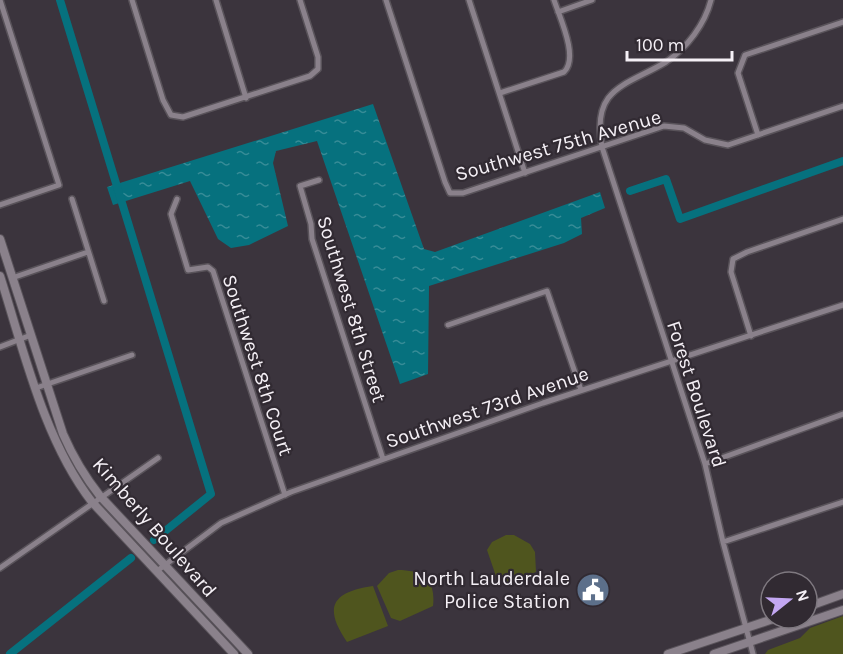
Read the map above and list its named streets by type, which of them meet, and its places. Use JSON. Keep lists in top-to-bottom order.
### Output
{
  "streets": {
    "street": [
      "Southwest 75th Avenue",
      "Southwest 8th Street",
      "Southwest 8th Court",
      "Forest Boulevard",
      "Southwest 73rd Avenue",
      "Kimberly Boulevard"
    ]
  },
  "crossings": [
    ["Southwest 75th Avenue", "Forest Boulevard"],
    ["Southwest 8th Street", "Southwest 73rd Avenue"],
    ["Southwest 8th Court", "Southwest 73rd Avenue"],
    ["Forest Boulevard", "Southwest 73rd Avenue"],
    ["Southwest 73rd Avenue", "Kimberly Boulevard"]
  ],
  "places": {
    "public building": ["North Lauderdale Police Station"]
  },
  "scale_bar": "100 m",
  "north": "right"
}
